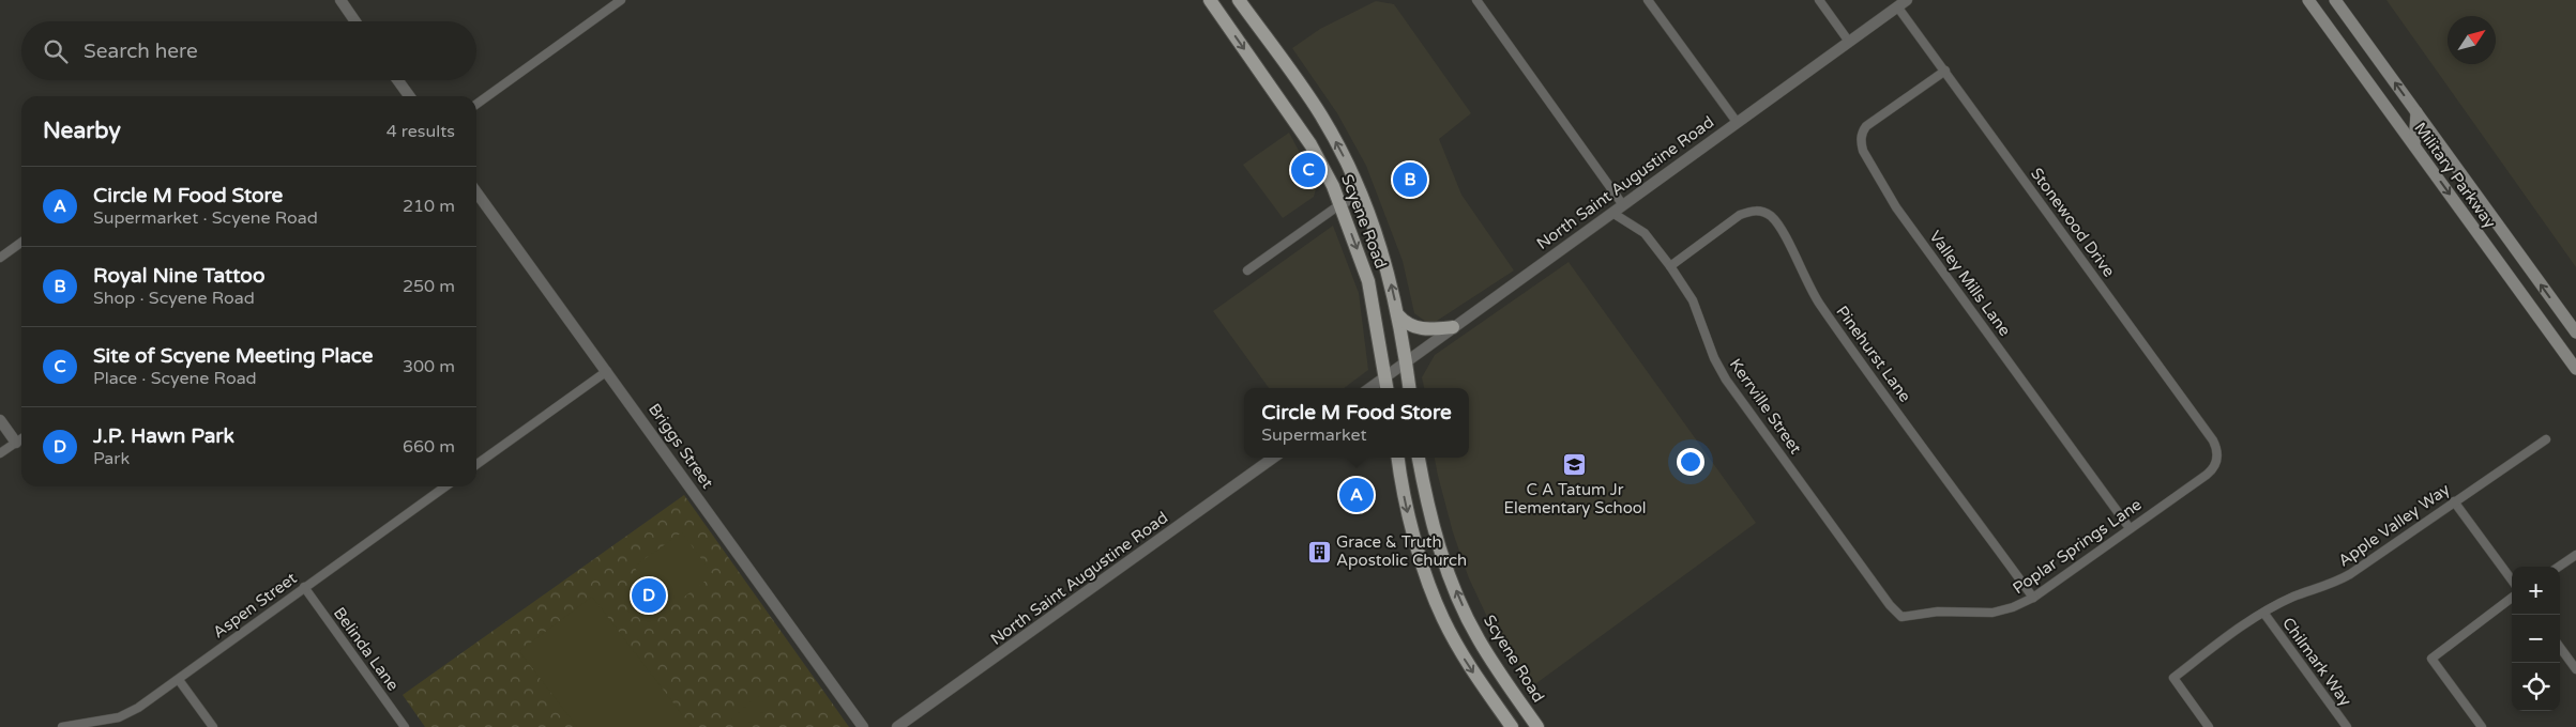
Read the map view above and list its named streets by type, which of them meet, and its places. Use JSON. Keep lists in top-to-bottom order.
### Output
{
  "streets": {
    "main road": ["Military Parkway", "Scyene Road"],
    "street": [
      "North Saint Augustine Road",
      "Stonewood Drive",
      "Valley Mills Lane",
      "Pinehurst Lane",
      "Kerrville Street",
      "Briggs Street",
      "Apple Valley Way",
      "Poplar Springs Lane",
      "Aspen Street",
      "Belinda Lane",
      "Chilmark Way"
    ]
  },
  "crossings": [
    ["North Saint Augustine Road", "Scyene Road"],
    ["North Saint Augustine Road", "Stonewood Drive"],
    ["North Saint Augustine Road", "Kerrville Street"],
    ["Stonewood Drive", "Valley Mills Lane"],
    ["Stonewood Drive", "Poplar Springs Lane"],
    ["Valley Mills Lane", "Poplar Springs Lane"],
    ["Pinehurst Lane", "Kerrville Street"],
    ["Pinehurst Lane", "Poplar Springs Lane"],
    ["Kerrville Street", "Poplar Springs Lane"],
    ["Apple Valley Way", "Chilmark Way"],
    ["Aspen Street", "Belinda Lane"]
  ],
  "places": {
    "school or university": ["C A Tatum Jr Elementary School"],
    "building": ["Grace & Truth Apostolic Church"]
  },
  "north": "top right",
  "page": {
    "search": "Search here",
    "heading": ["Nearby", "4 results"],
    "pins": [
      "C",
      "B",
      "A",
      "D"
    ],
    "list": [
      {
        "mark": "A",
        "name": "Circle M Food Store",
        "note": "Supermarket · Scyene Road",
        "value": "210 m"
      },
      {
        "mark": "B",
        "name": "Royal Nine Tattoo",
        "note": "Shop · Scyene Road",
        "value": "250 m"
      },
      {
        "mark": "C",
        "name": "Site of Scyene Meeting Place",
        "note": "Place · Scyene Road",
        "value": "300 m"
      },
      {
        "mark": "D",
        "name": "J.P. Hawn Park",
        "note": "Park",
        "value": "660 m"
      }
    ],
    "popup": ["Circle M Food Store", "Supermarket"],
    "map_buttons": ["+", "−"]
  }
}
